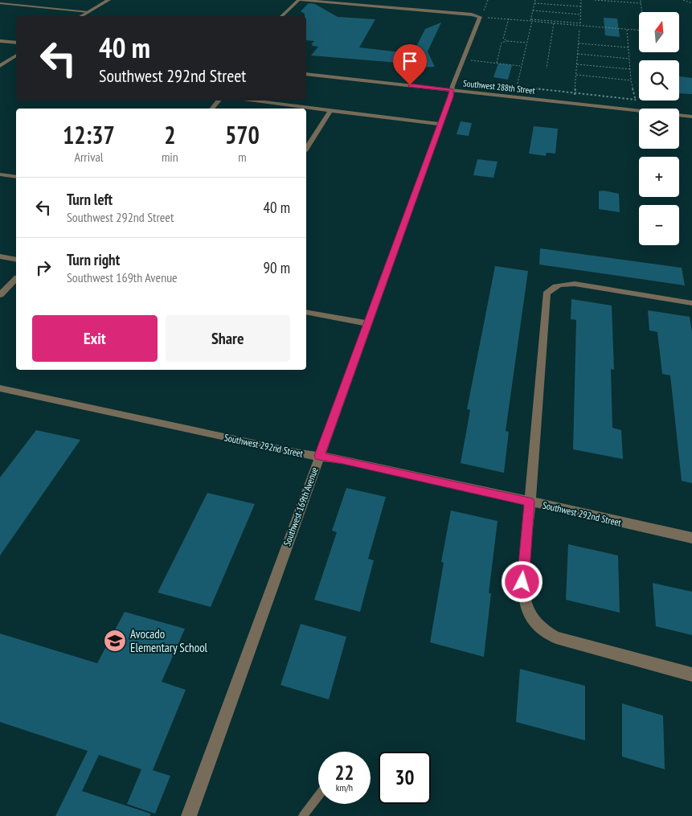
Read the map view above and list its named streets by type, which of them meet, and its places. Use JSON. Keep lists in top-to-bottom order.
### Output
{
  "streets": {
    "street": ["Southwest 288th Street", "Southwest 292nd Street", "Southwest 169th Avenue"]
  },
  "crossings": [
    ["Southwest 288th Street", "Southwest 169th Avenue"],
    ["Southwest 292nd Street", "Southwest 169th Avenue"]
  ],
  "places": {
    "school or university": ["Avocado Elementary School"]
  },
  "north": "top",
  "page": {
    "map_buttons": ["+", "−"],
    "turn": ["40 m", "Southwest 292nd Street"],
    "eta": [
      "12:37",
      "Arrival",
      "2",
      "min",
      "570",
      "m"
    ],
    "list": [
      {
        "name": "Turn left",
        "note": "Southwest 292nd Street",
        "value": "40 m"
      },
      {
        "name": "Turn right",
        "note": "Southwest 169th Avenue",
        "value": "90 m"
      }
    ],
    "buttons": ["Exit", "Share"],
    "speed": "22 km/h",
    "limit": "30"
  }
}
